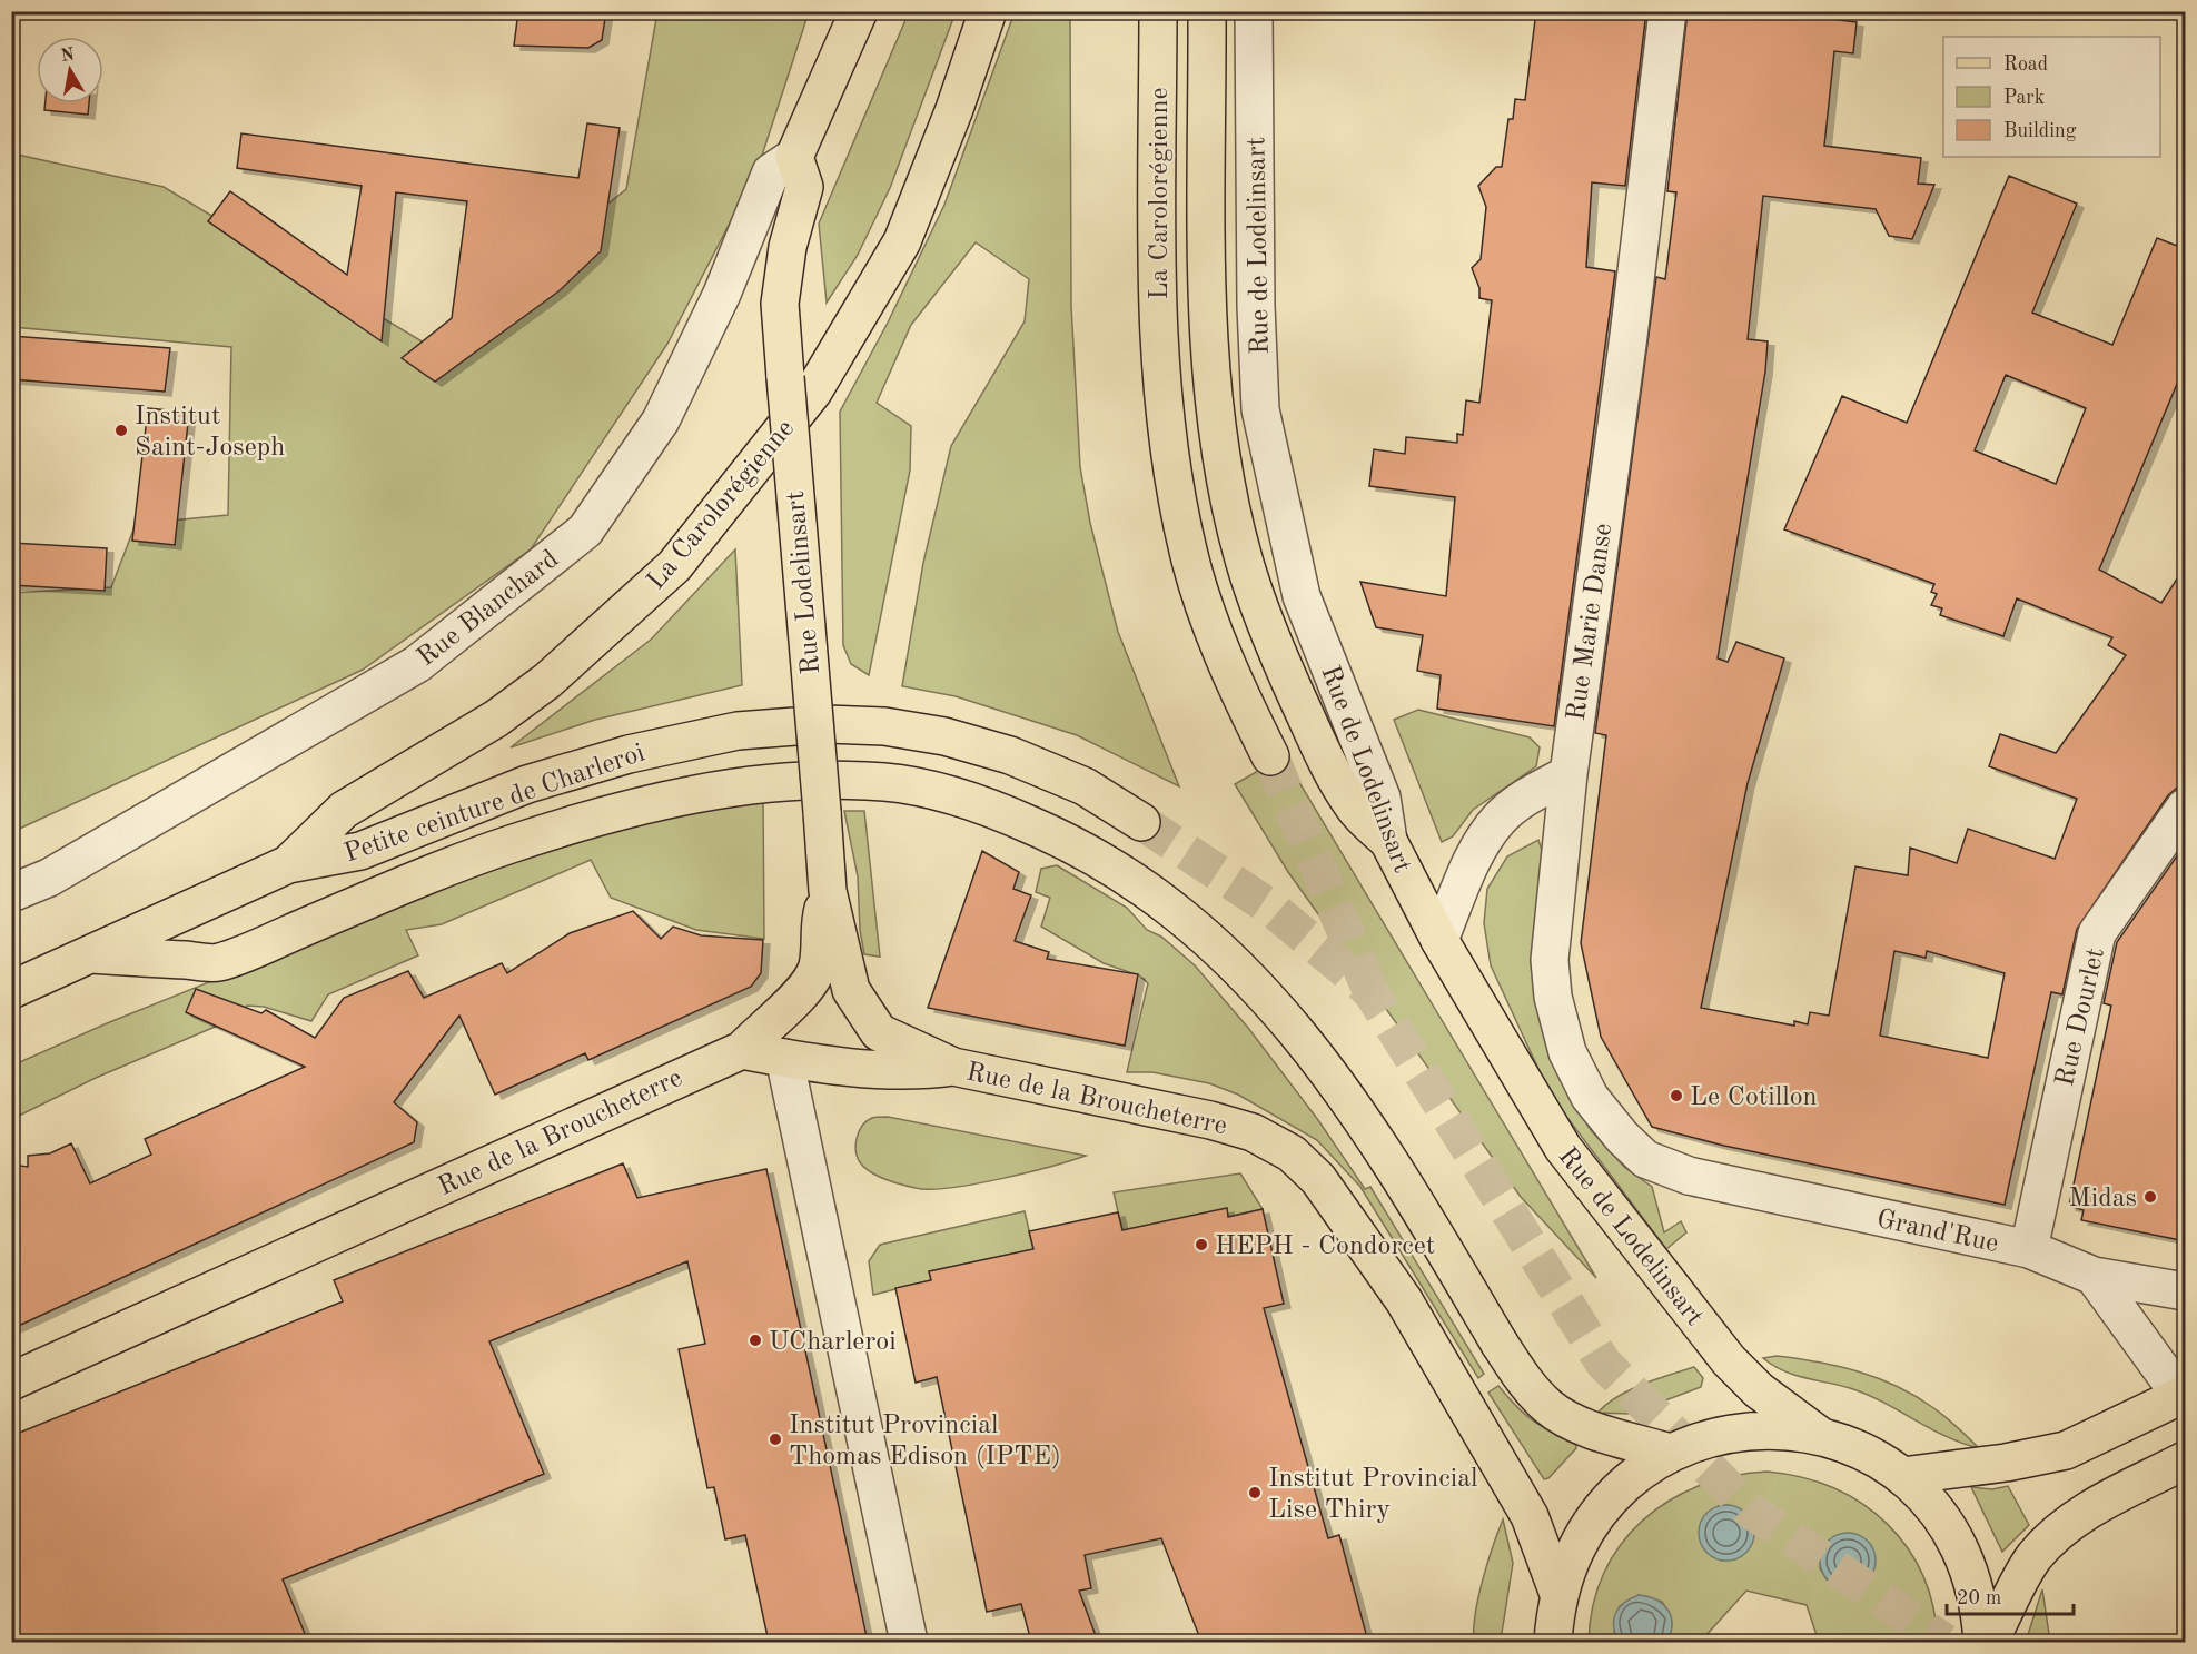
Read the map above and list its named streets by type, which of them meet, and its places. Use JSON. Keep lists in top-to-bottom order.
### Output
{
  "streets": {
    "main road": [
      "La Carolorégienne",
      "Rue de Lodelinsart",
      "Rue Lodelinsart",
      "Petite ceinture de Charleroi",
      "Rue de la Broucheterre"
    ],
    "street": [
      "Rue Blanchard",
      "Rue Marie Danse",
      "Rue Dourlet",
      "Grand'Rue"
    ]
  },
  "crossings": [
    ["La Carolorégienne", "Petite ceinture de Charleroi"],
    ["Rue Lodelinsart", "Rue Blanchard"],
    ["Rue Lodelinsart", "Rue de la Broucheterre"],
    ["Rue Marie Danse", "Grand'Rue"],
    ["Rue Dourlet", "Grand'Rue"]
  ],
  "places": [
    "Institut Saint-Joseph",
    "Le Cotillon",
    "Midas",
    "HEPH - Condorcet",
    "UCharleroi",
    "Institut Provincial Thomas Edison (IPTE)",
    "Institut Provincial Lise Thiry"
  ],
  "legend": ["Road", "Park", "Building"],
  "scale_bar": "20 m",
  "north": "top"
}
